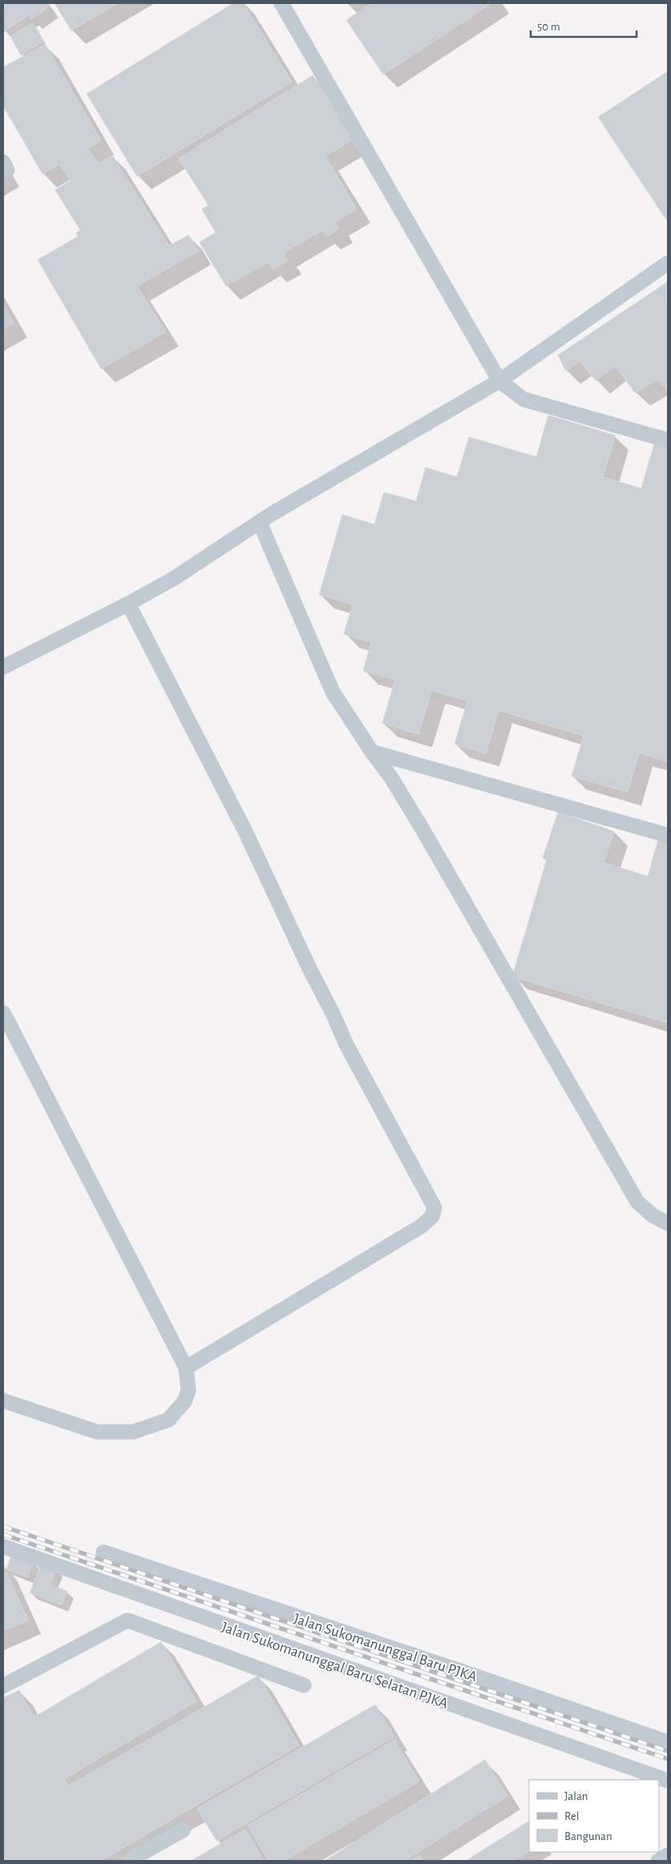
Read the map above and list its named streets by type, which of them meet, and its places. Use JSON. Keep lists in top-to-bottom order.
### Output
{
  "streets": {
    "street": ["Jalan Sukomanunggal Baru PJKA", "Jalan Sukomanunggal Baru Selatan PJKA"]
  },
  "legend": ["Jalan", "Rel", "Bangunan"],
  "scale_bar": "50 m"
}
